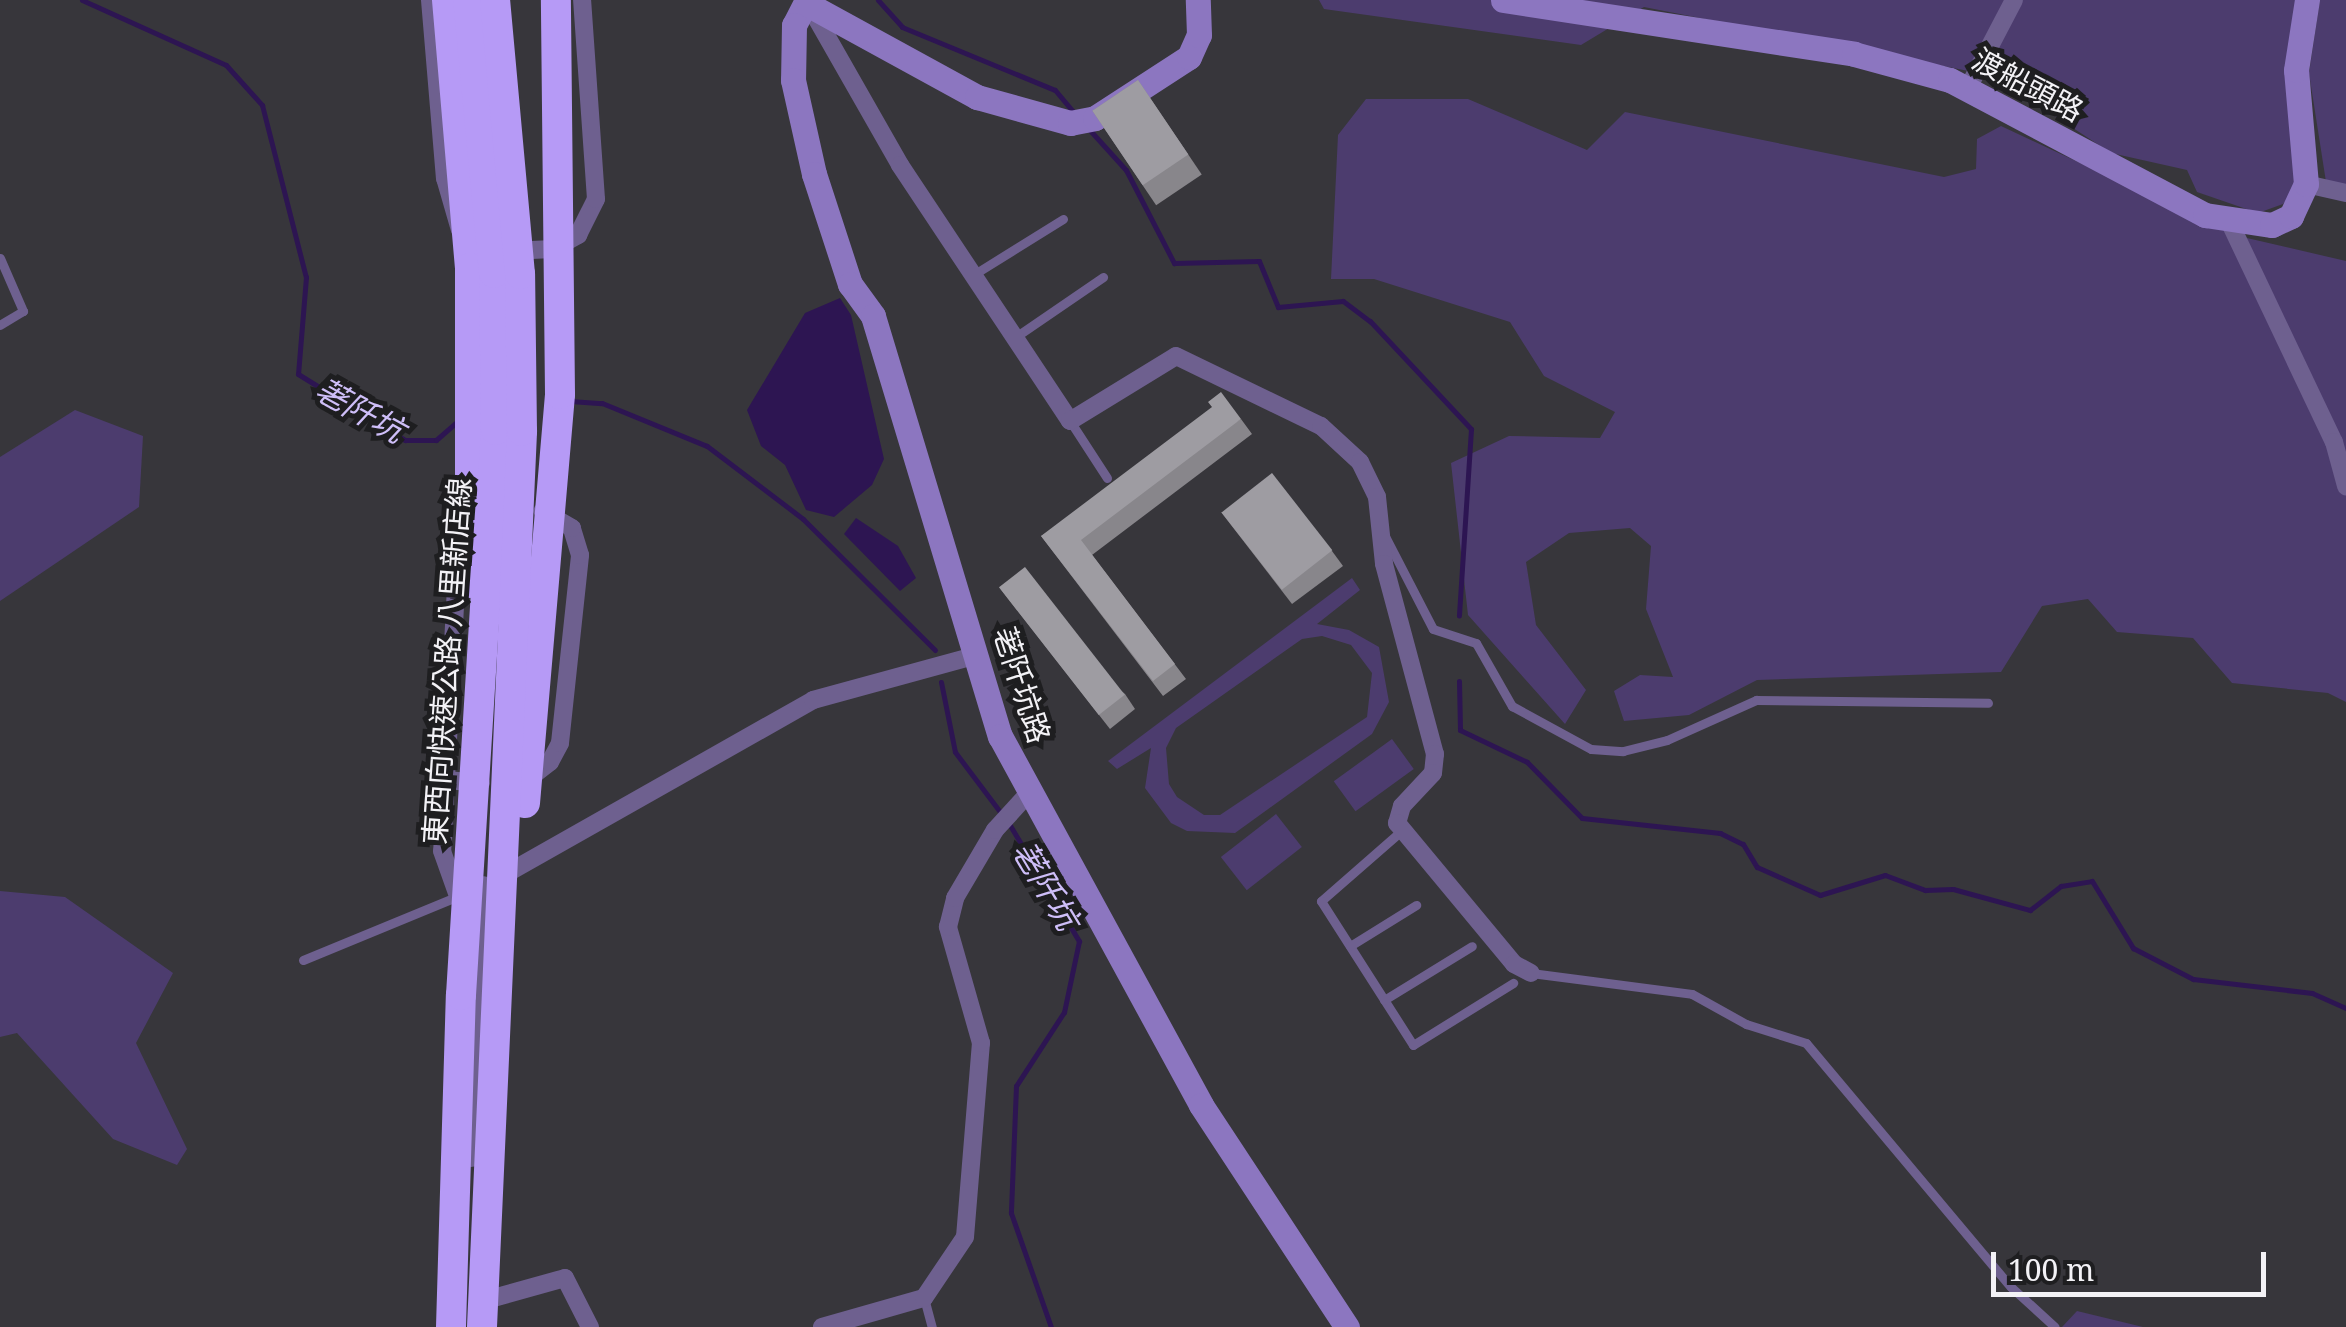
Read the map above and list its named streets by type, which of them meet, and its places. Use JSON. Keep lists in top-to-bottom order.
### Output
{
  "streets": {
    "highway": ["東西向快速公路 八里新店線"],
    "street": ["渡船頭路", "荖阡坑路"]
  },
  "water": ["荖阡坑"],
  "scale_bar": "100 m"
}
